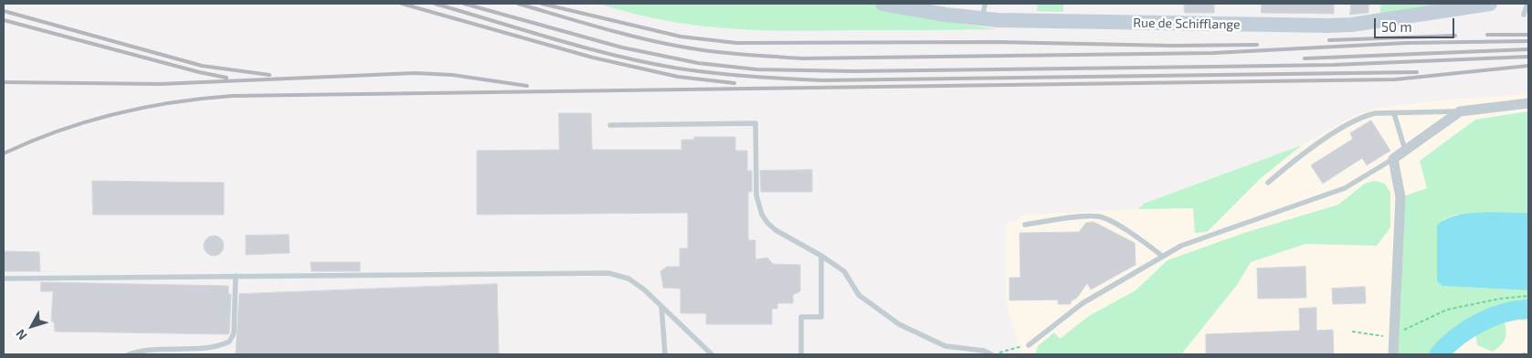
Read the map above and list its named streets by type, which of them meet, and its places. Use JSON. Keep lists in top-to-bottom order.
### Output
{
  "streets": {
    "street": ["Rue de Schifflange"]
  },
  "scale_bar": "50 m",
  "north": "bottom left"
}
